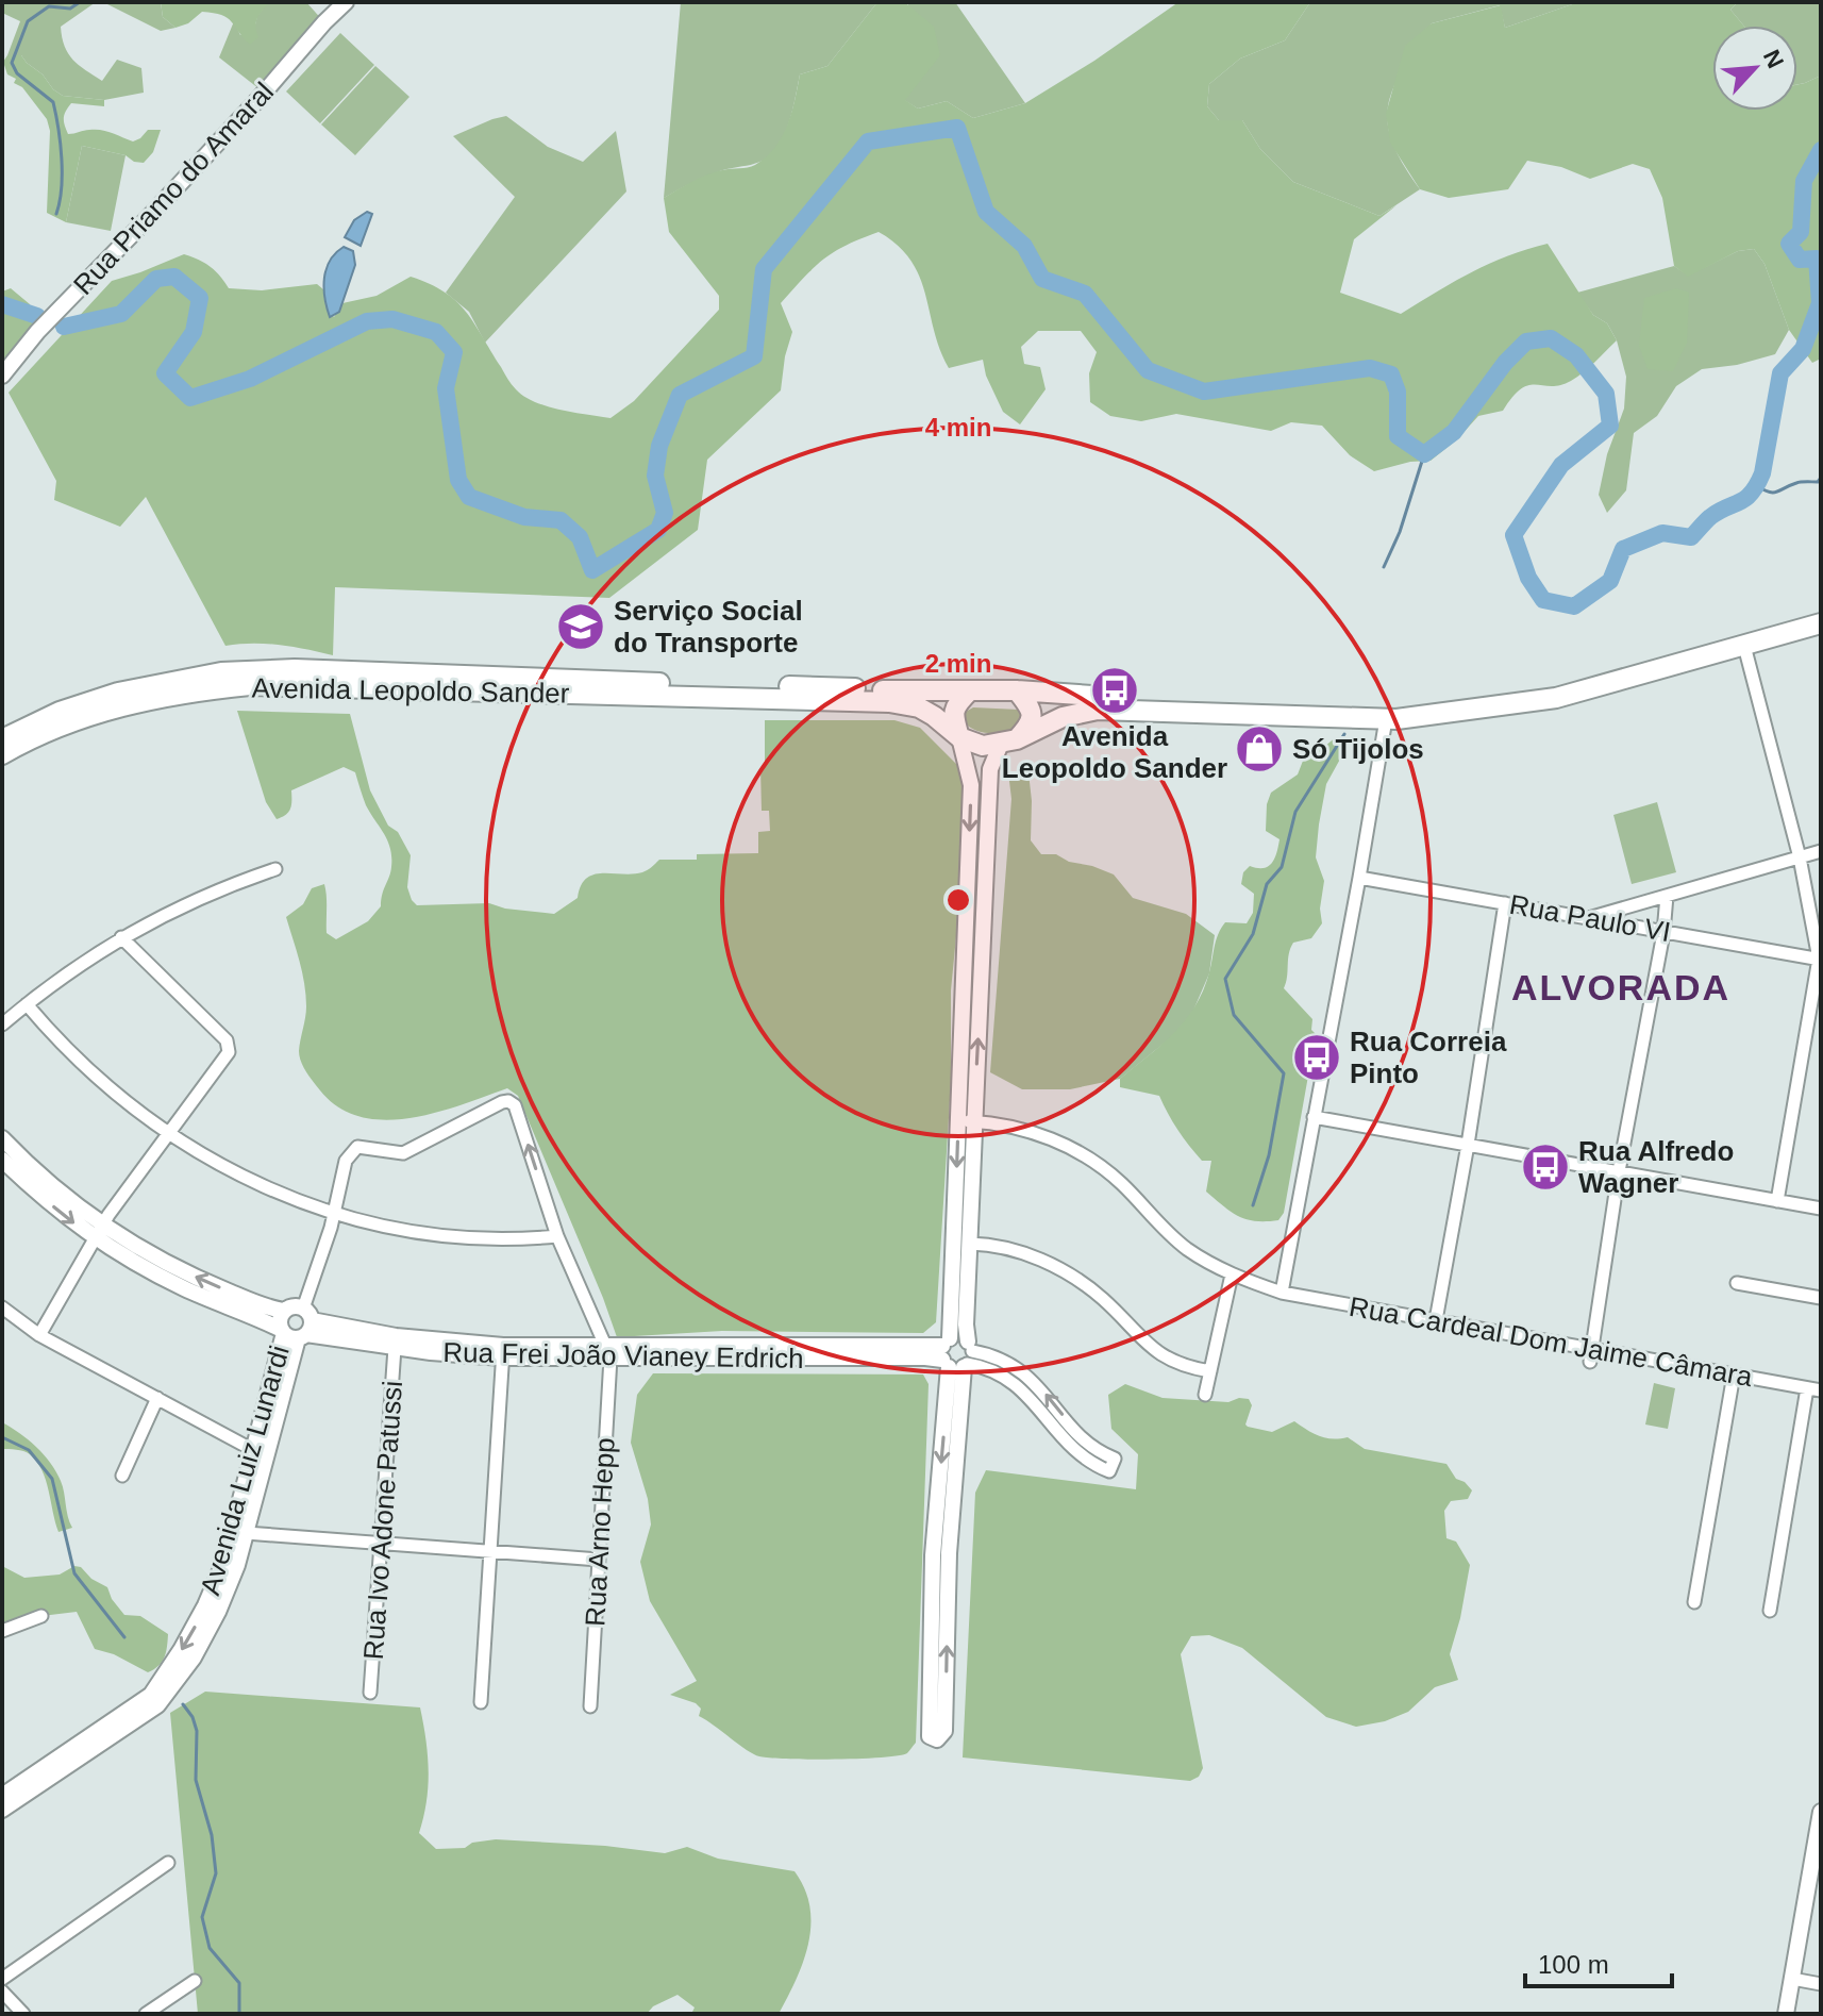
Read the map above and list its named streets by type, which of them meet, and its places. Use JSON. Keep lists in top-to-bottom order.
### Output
{
  "streets": {
    "highway": ["Avenida Leopoldo Sander"],
    "street": [
      "Rua Priamo do Amaral",
      "Rua Paulo VI",
      "Rua Cardeal Dom Jaime Câmara",
      "Rua Frei João Vianey Erdrich",
      "Avenida Luiz Lunardi",
      "Rua Ivo Adone Patussi",
      "Rua Arno Hepp"
    ]
  },
  "crossings": [
    ["Rua Frei João Vianey Erdrich", "Avenida Luiz Lunardi"],
    ["Rua Frei João Vianey Erdrich", "Rua Ivo Adone Patussi"],
    ["Rua Frei João Vianey Erdrich", "Rua Arno Hepp"]
  ],
  "districts": ["ALVORADA"],
  "places": {
    "school or university": ["Serviço Social do Transporte"],
    "bus stop": ["Avenida Leopoldo Sander", "Rua Correia Pinto", "Rua Alfredo Wagner"],
    "shop": ["Só Tijolos"]
  },
  "scale_bar": "100 m",
  "north": "top right",
  "rings": ["4 min", "2 min"]
}
